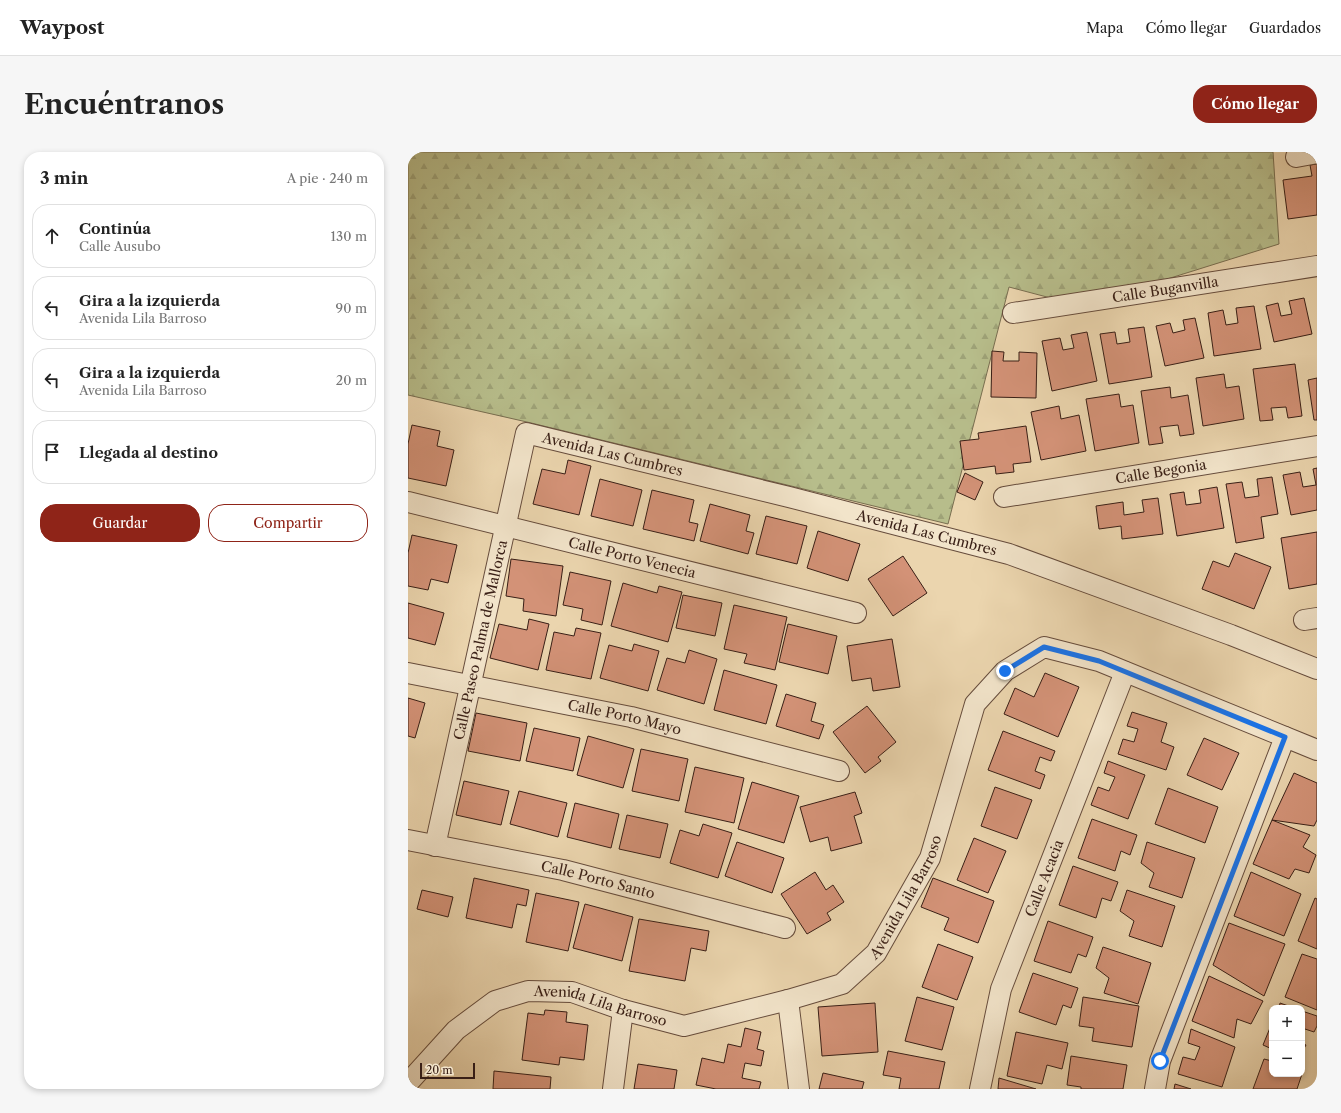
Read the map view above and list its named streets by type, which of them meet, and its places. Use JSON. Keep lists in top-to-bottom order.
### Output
{
  "streets": {
    "street": [
      "Calle Buganvilla",
      "Avenida Las Cumbres",
      "Calle Begonia",
      "Calle Porto Venecia",
      "Calle Paseo Palma de Mallorca",
      "Calle Porto Mayo",
      "Calle Acacia",
      "Calle Porto Santo",
      "Avenida Lila Barroso"
    ]
  },
  "crossings": [
    ["Avenida Las Cumbres", "Calle Paseo Palma de Mallorca"],
    ["Calle Porto Venecia", "Calle Paseo Palma de Mallorca"],
    ["Calle Paseo Palma de Mallorca", "Calle Porto Mayo"],
    ["Calle Paseo Palma de Mallorca", "Calle Porto Santo"],
    ["Calle Acacia", "Avenida Lila Barroso"]
  ],
  "scale_bar": "20 m",
  "page": {
    "header": "Waypost",
    "nav": ["Mapa", "Cómo llegar", "Guardados"],
    "buttons": [
      "Cómo llegar",
      ["Guardar", "Compartir"]
    ],
    "title": "Encuéntranos",
    "heading": ["3 min", "A pie · 240 m"],
    "list": [
      ["Continúa", "Calle Ausubo", "130 m"],
      ["Gira a la izquierda", "Avenida Lila Barroso", "90 m"],
      ["Gira a la izquierda", "Avenida Lila Barroso", "20 m"],
      "Llegada al destino"
    ],
    "map_buttons": ["+", "−"],
    "scale": "20 m"
  }
}
